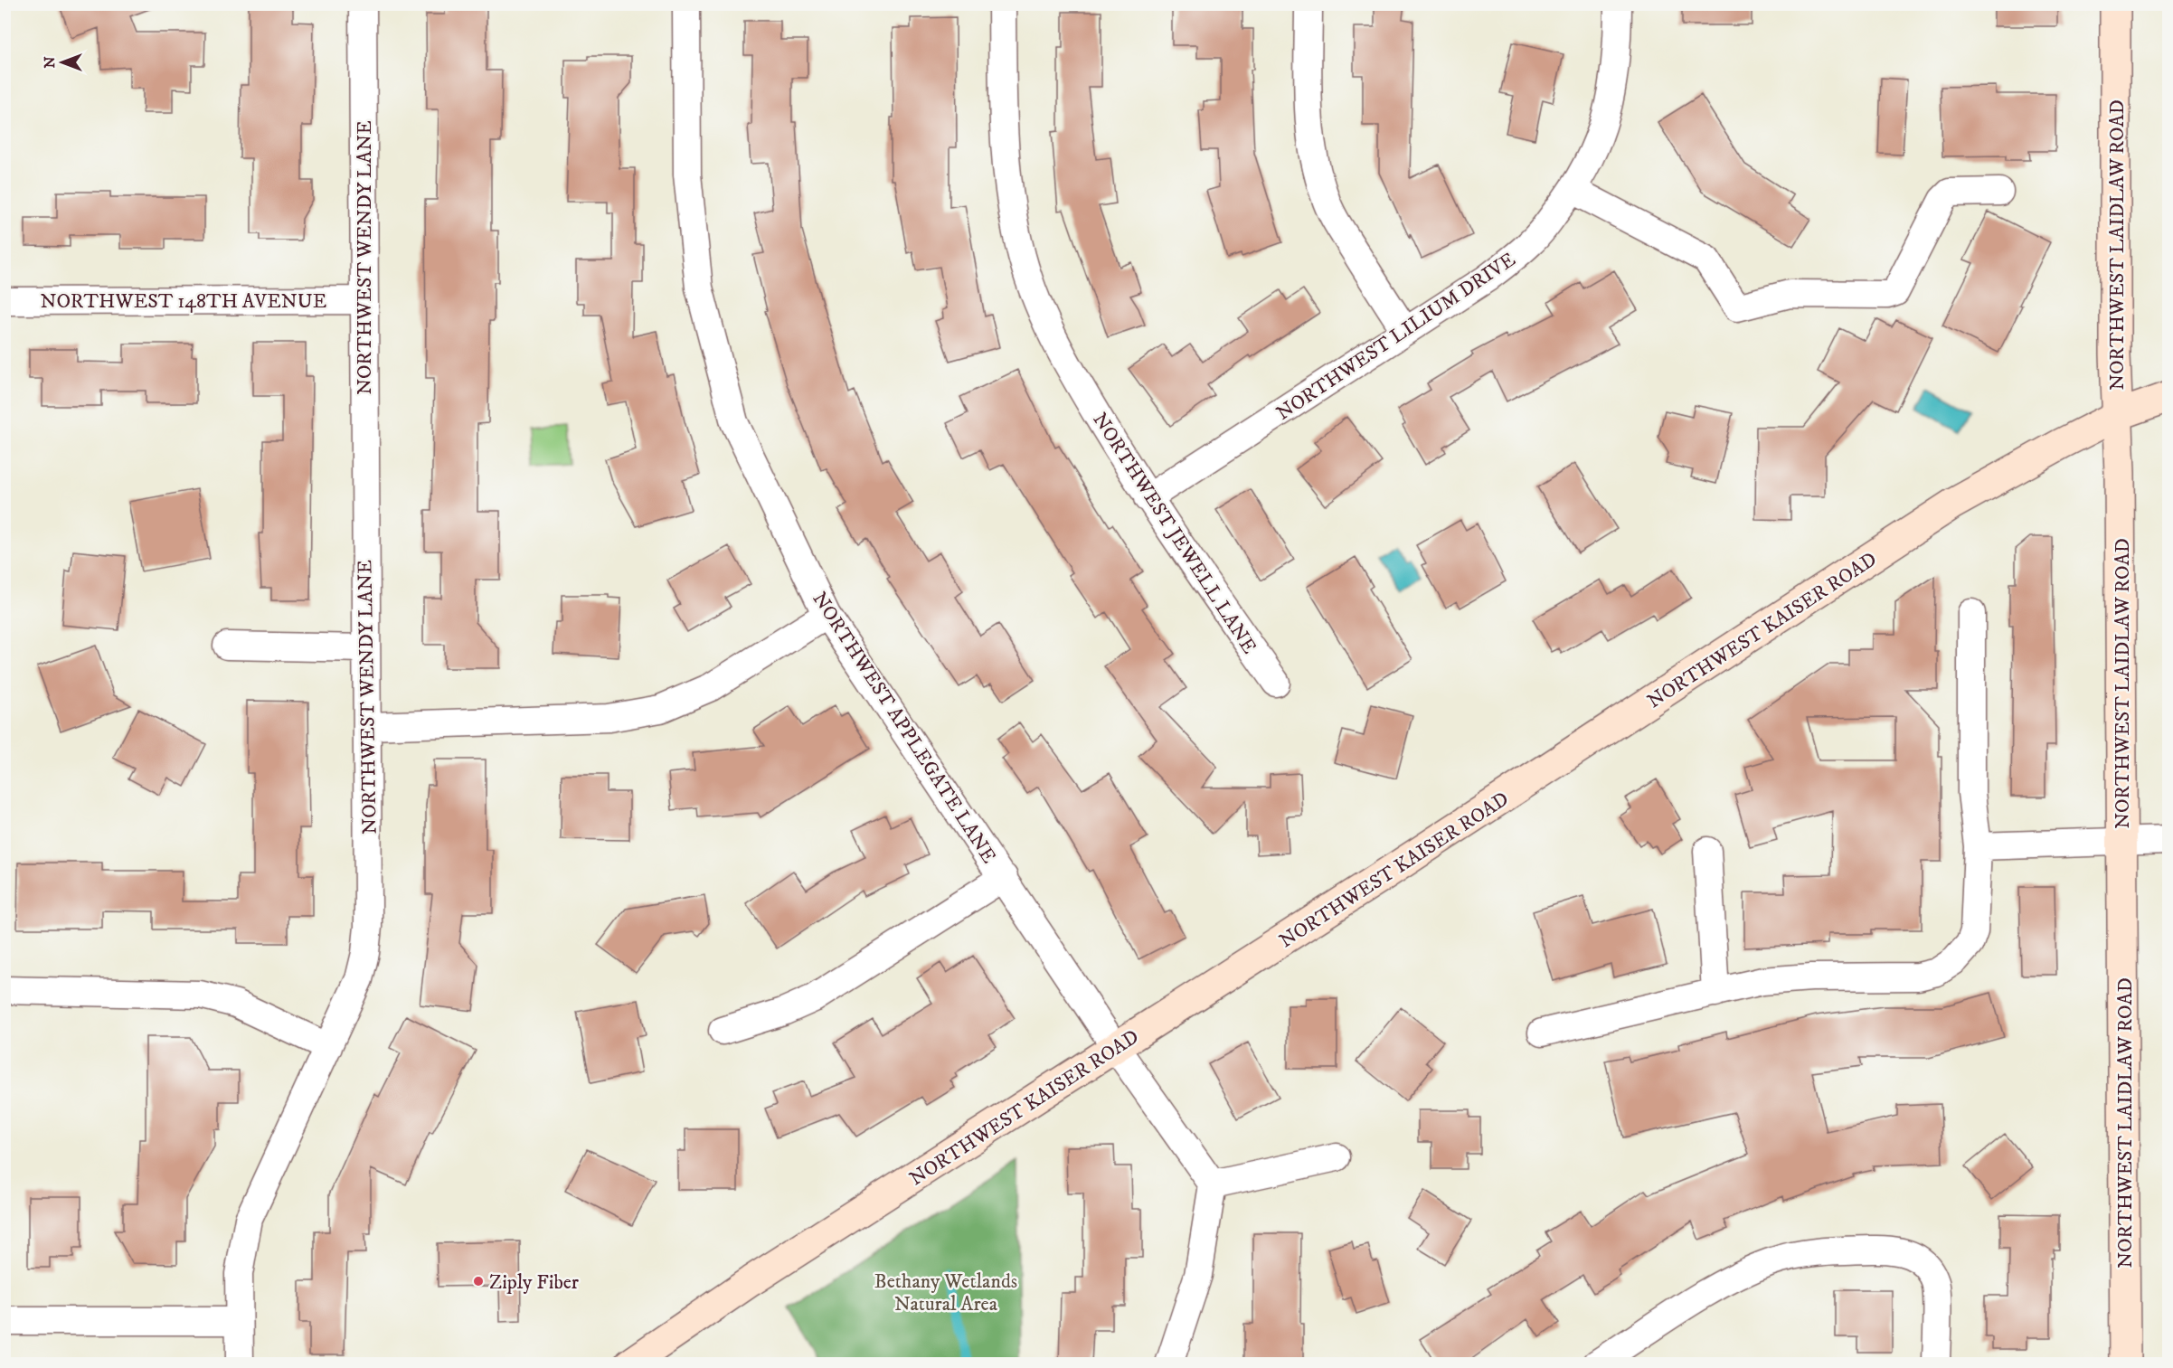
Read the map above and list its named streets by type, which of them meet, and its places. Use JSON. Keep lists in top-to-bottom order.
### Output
{
  "streets": {
    "main road": ["NORTHWEST LAIDLAW ROAD", "NORTHWEST KAISER ROAD"],
    "street": [
      "NORTHWEST WENDY LANE",
      "NORTHWEST 148TH AVENUE",
      "NORTHWEST LILIUM DRIVE",
      "NORTHWEST JEWELL LANE",
      "NORTHWEST APPLEGATE LANE"
    ]
  },
  "crossings": [
    ["NORTHWEST LAIDLAW ROAD", "NORTHWEST KAISER ROAD"],
    ["NORTHWEST WENDY LANE", "NORTHWEST 148TH AVENUE"],
    ["NORTHWEST LILIUM DRIVE", "NORTHWEST JEWELL LANE"],
    ["NORTHWEST KAISER ROAD", "NORTHWEST APPLEGATE LANE"]
  ],
  "parks": ["Bethany Wetlands Natural Area"],
  "places": ["Ziply Fiber"],
  "north": "left"
}
